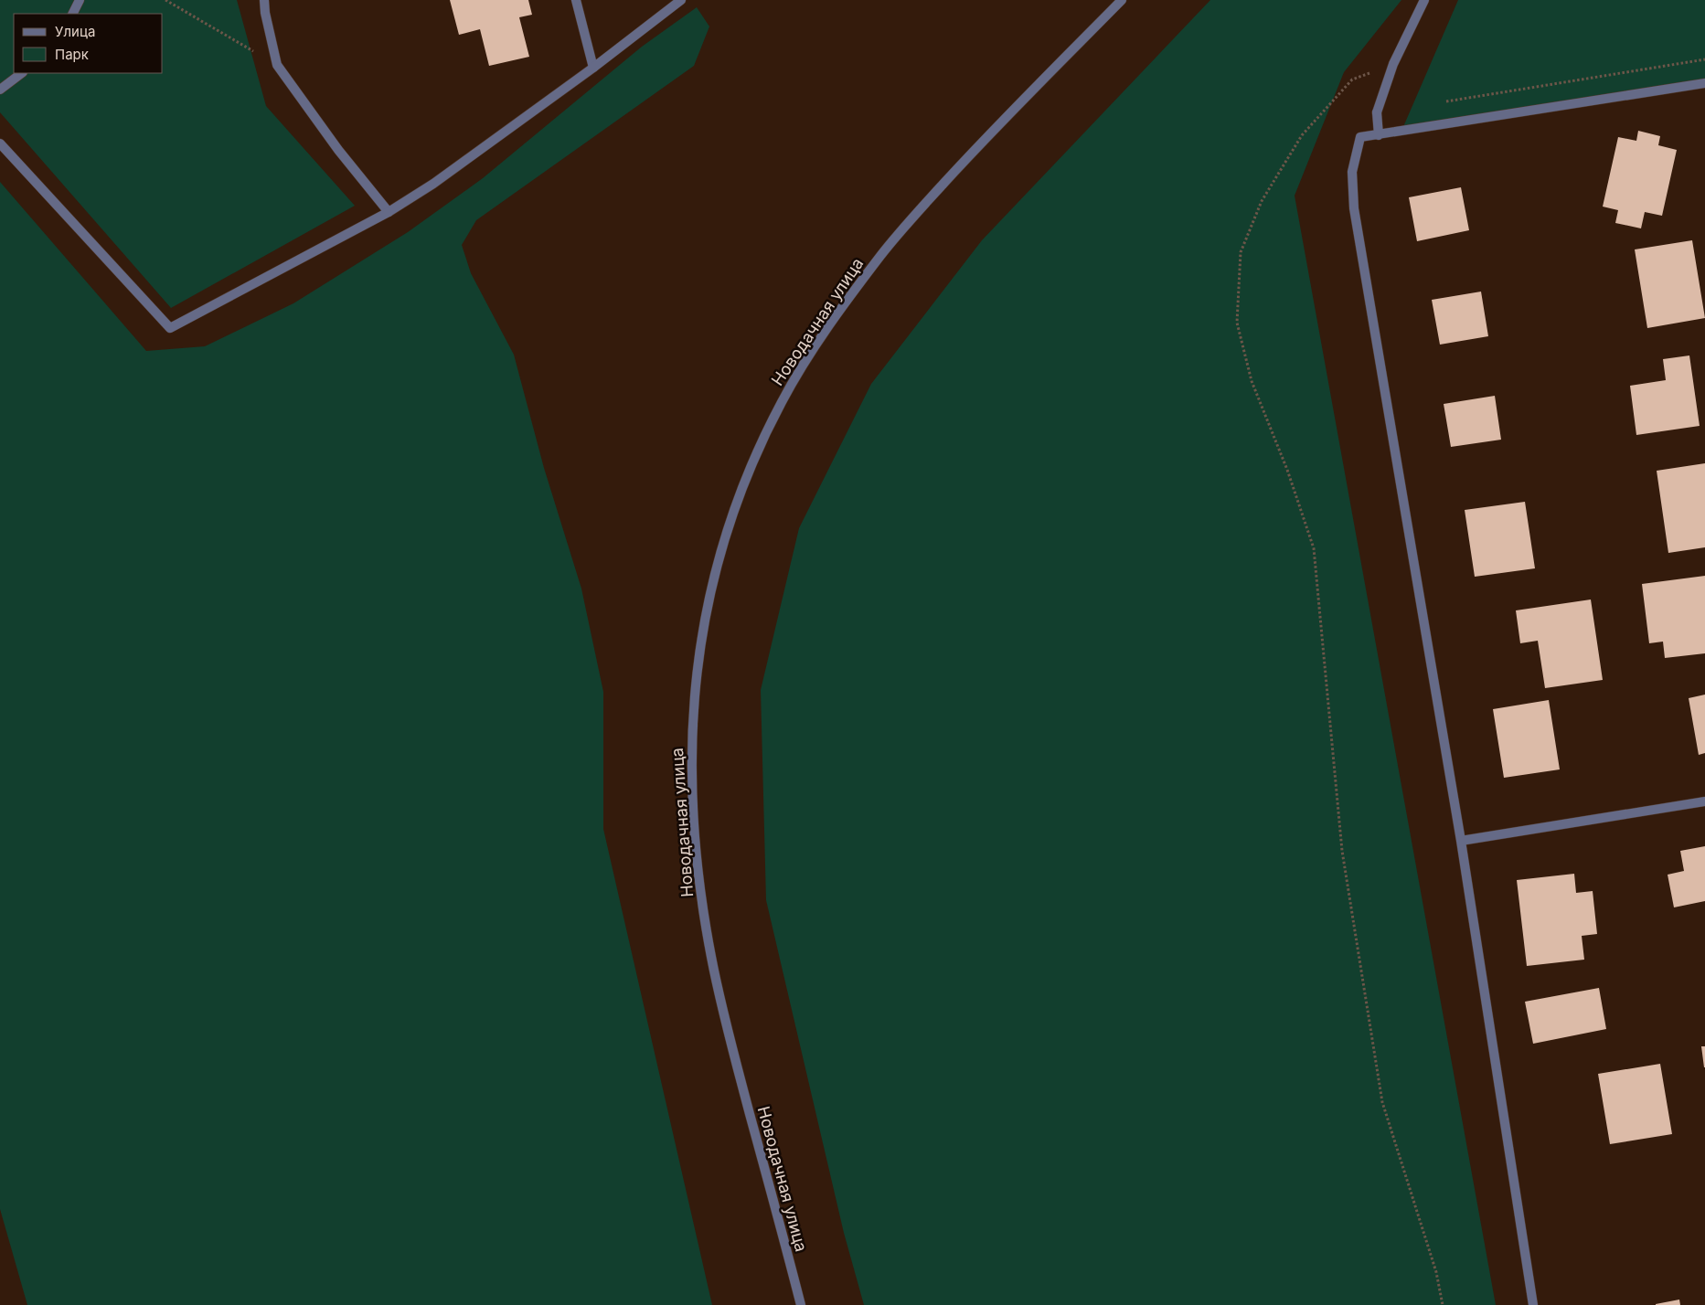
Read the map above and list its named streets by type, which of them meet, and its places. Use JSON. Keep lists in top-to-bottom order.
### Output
{
  "streets": {
    "street": ["Новодачная улица"]
  },
  "legend": ["Улица", "Парк"]
}
